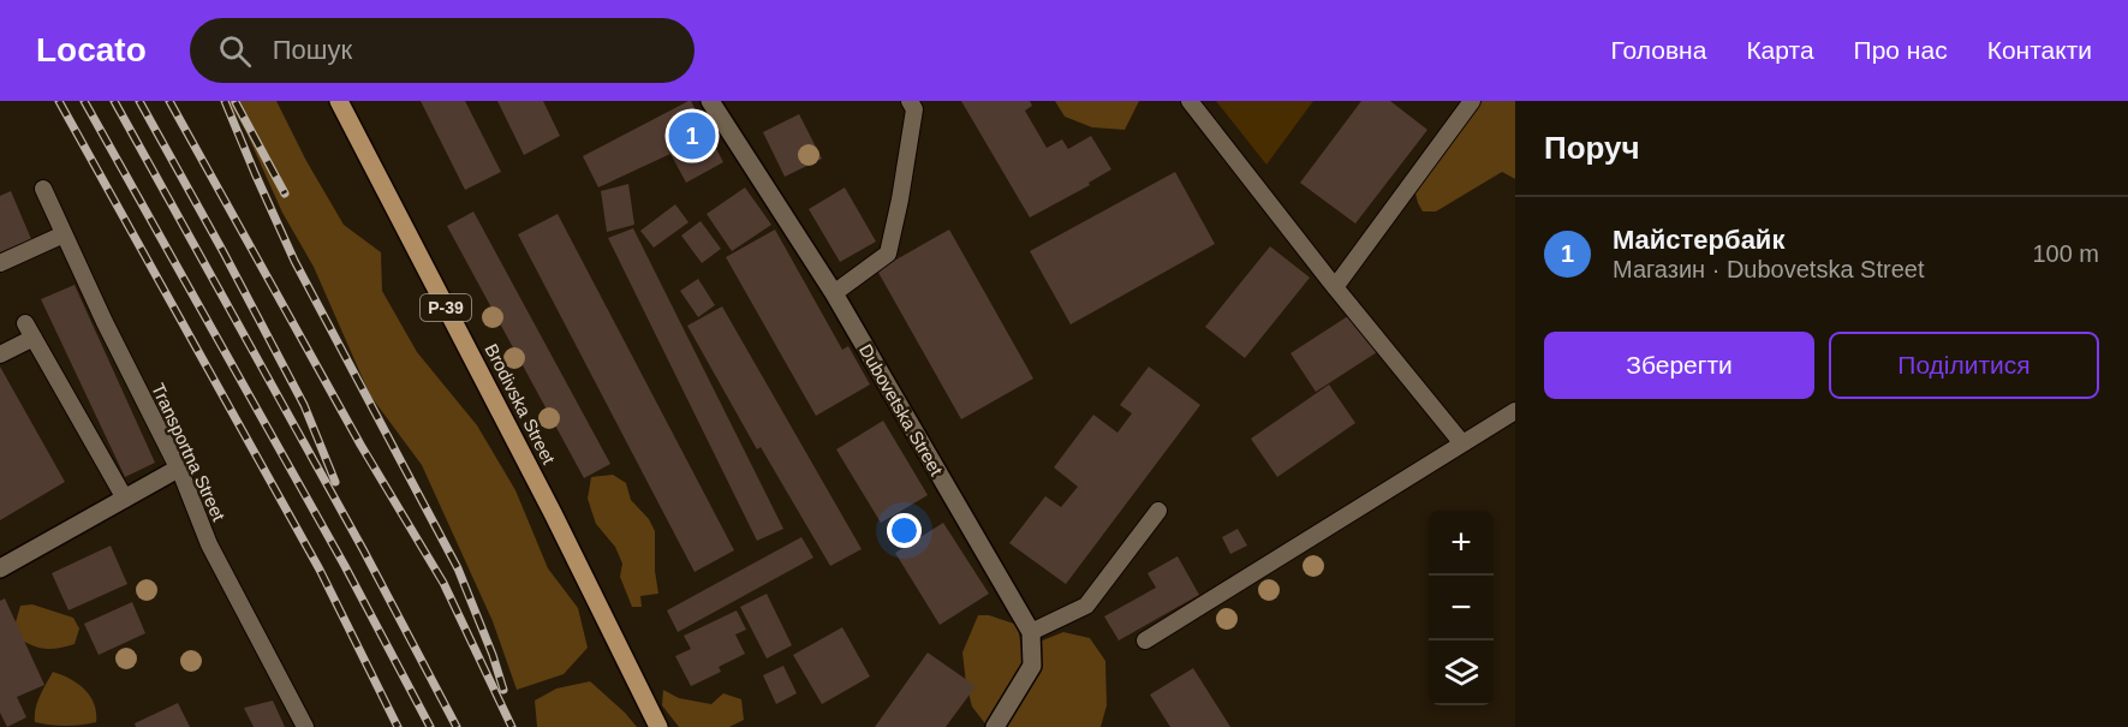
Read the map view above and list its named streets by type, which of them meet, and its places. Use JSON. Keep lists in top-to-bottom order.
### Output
{
  "streets": {
    "main road": ["Р-39", "Brodivska Street"],
    "street": ["Dubovetska Street"],
    "lane": ["Transportna Street"]
  },
  "page": {
    "header": "Locato",
    "search": "Пошук",
    "nav": [
      "Головна",
      "Карта",
      "Про нас",
      "Контакти"
    ],
    "heading": "Поруч",
    "pins": "1",
    "list": [
      {
        "mark": "1",
        "name": "Майстербайк",
        "note": "Магазин · Dubovetska Street",
        "value": "100 m"
      }
    ],
    "buttons": ["Зберегти", "Поділитися"],
    "map_buttons": ["+", "−"]
  }
}
